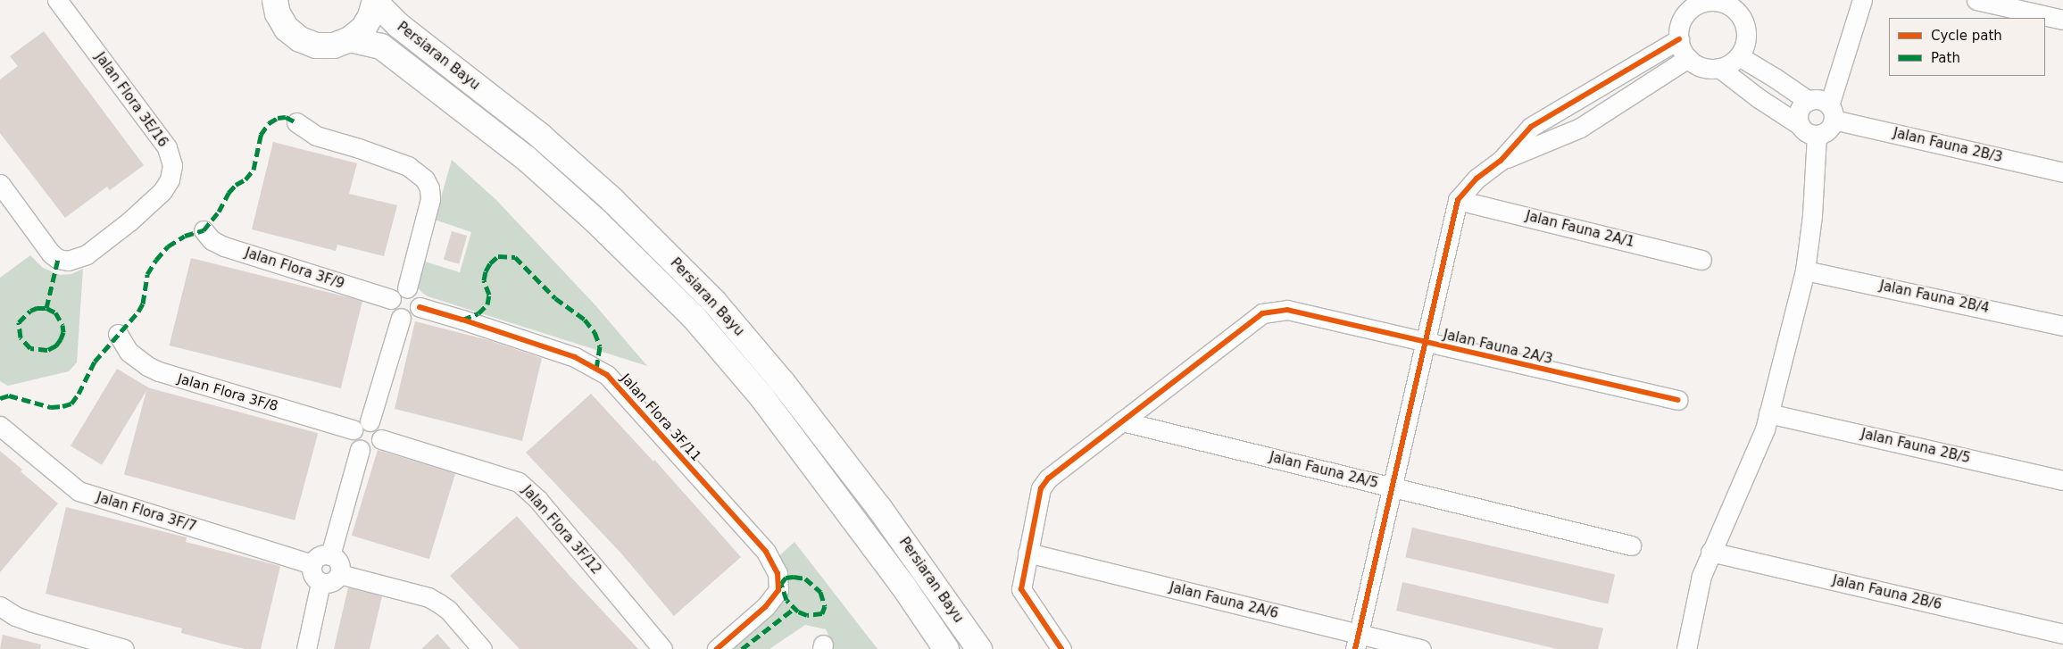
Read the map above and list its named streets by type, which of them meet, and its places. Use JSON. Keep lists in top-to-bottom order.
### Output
{
  "streets": {
    "main road": ["Persiaran Bayu"],
    "street": [
      "Jalan Flora 3E/16",
      "Jalan Fauna 2B/3",
      "Jalan Fauna 2A/1",
      "Jalan Flora 3F/9",
      "Jalan Fauna 2B/4",
      "Jalan Fauna 2A/3",
      "Jalan Flora 3F/8",
      "Jalan Flora 3F/11",
      "Jalan Fauna 2B/5",
      "Jalan Fauna 2A/5",
      "Jalan Flora 3F/7",
      "Jalan Flora 3F/12",
      "Jalan Fauna 2B/6",
      "Jalan Fauna 2A/6"
    ]
  },
  "crossings": [
    ["Jalan Flora 3F/9", "Jalan Flora 3F/11"],
    ["Jalan Fauna 2A/3", "Jalan Fauna 2A/5"],
    ["Jalan Flora 3F/8", "Jalan Flora 3F/12"]
  ],
  "legend": ["Cycle path", "Path"]
}
